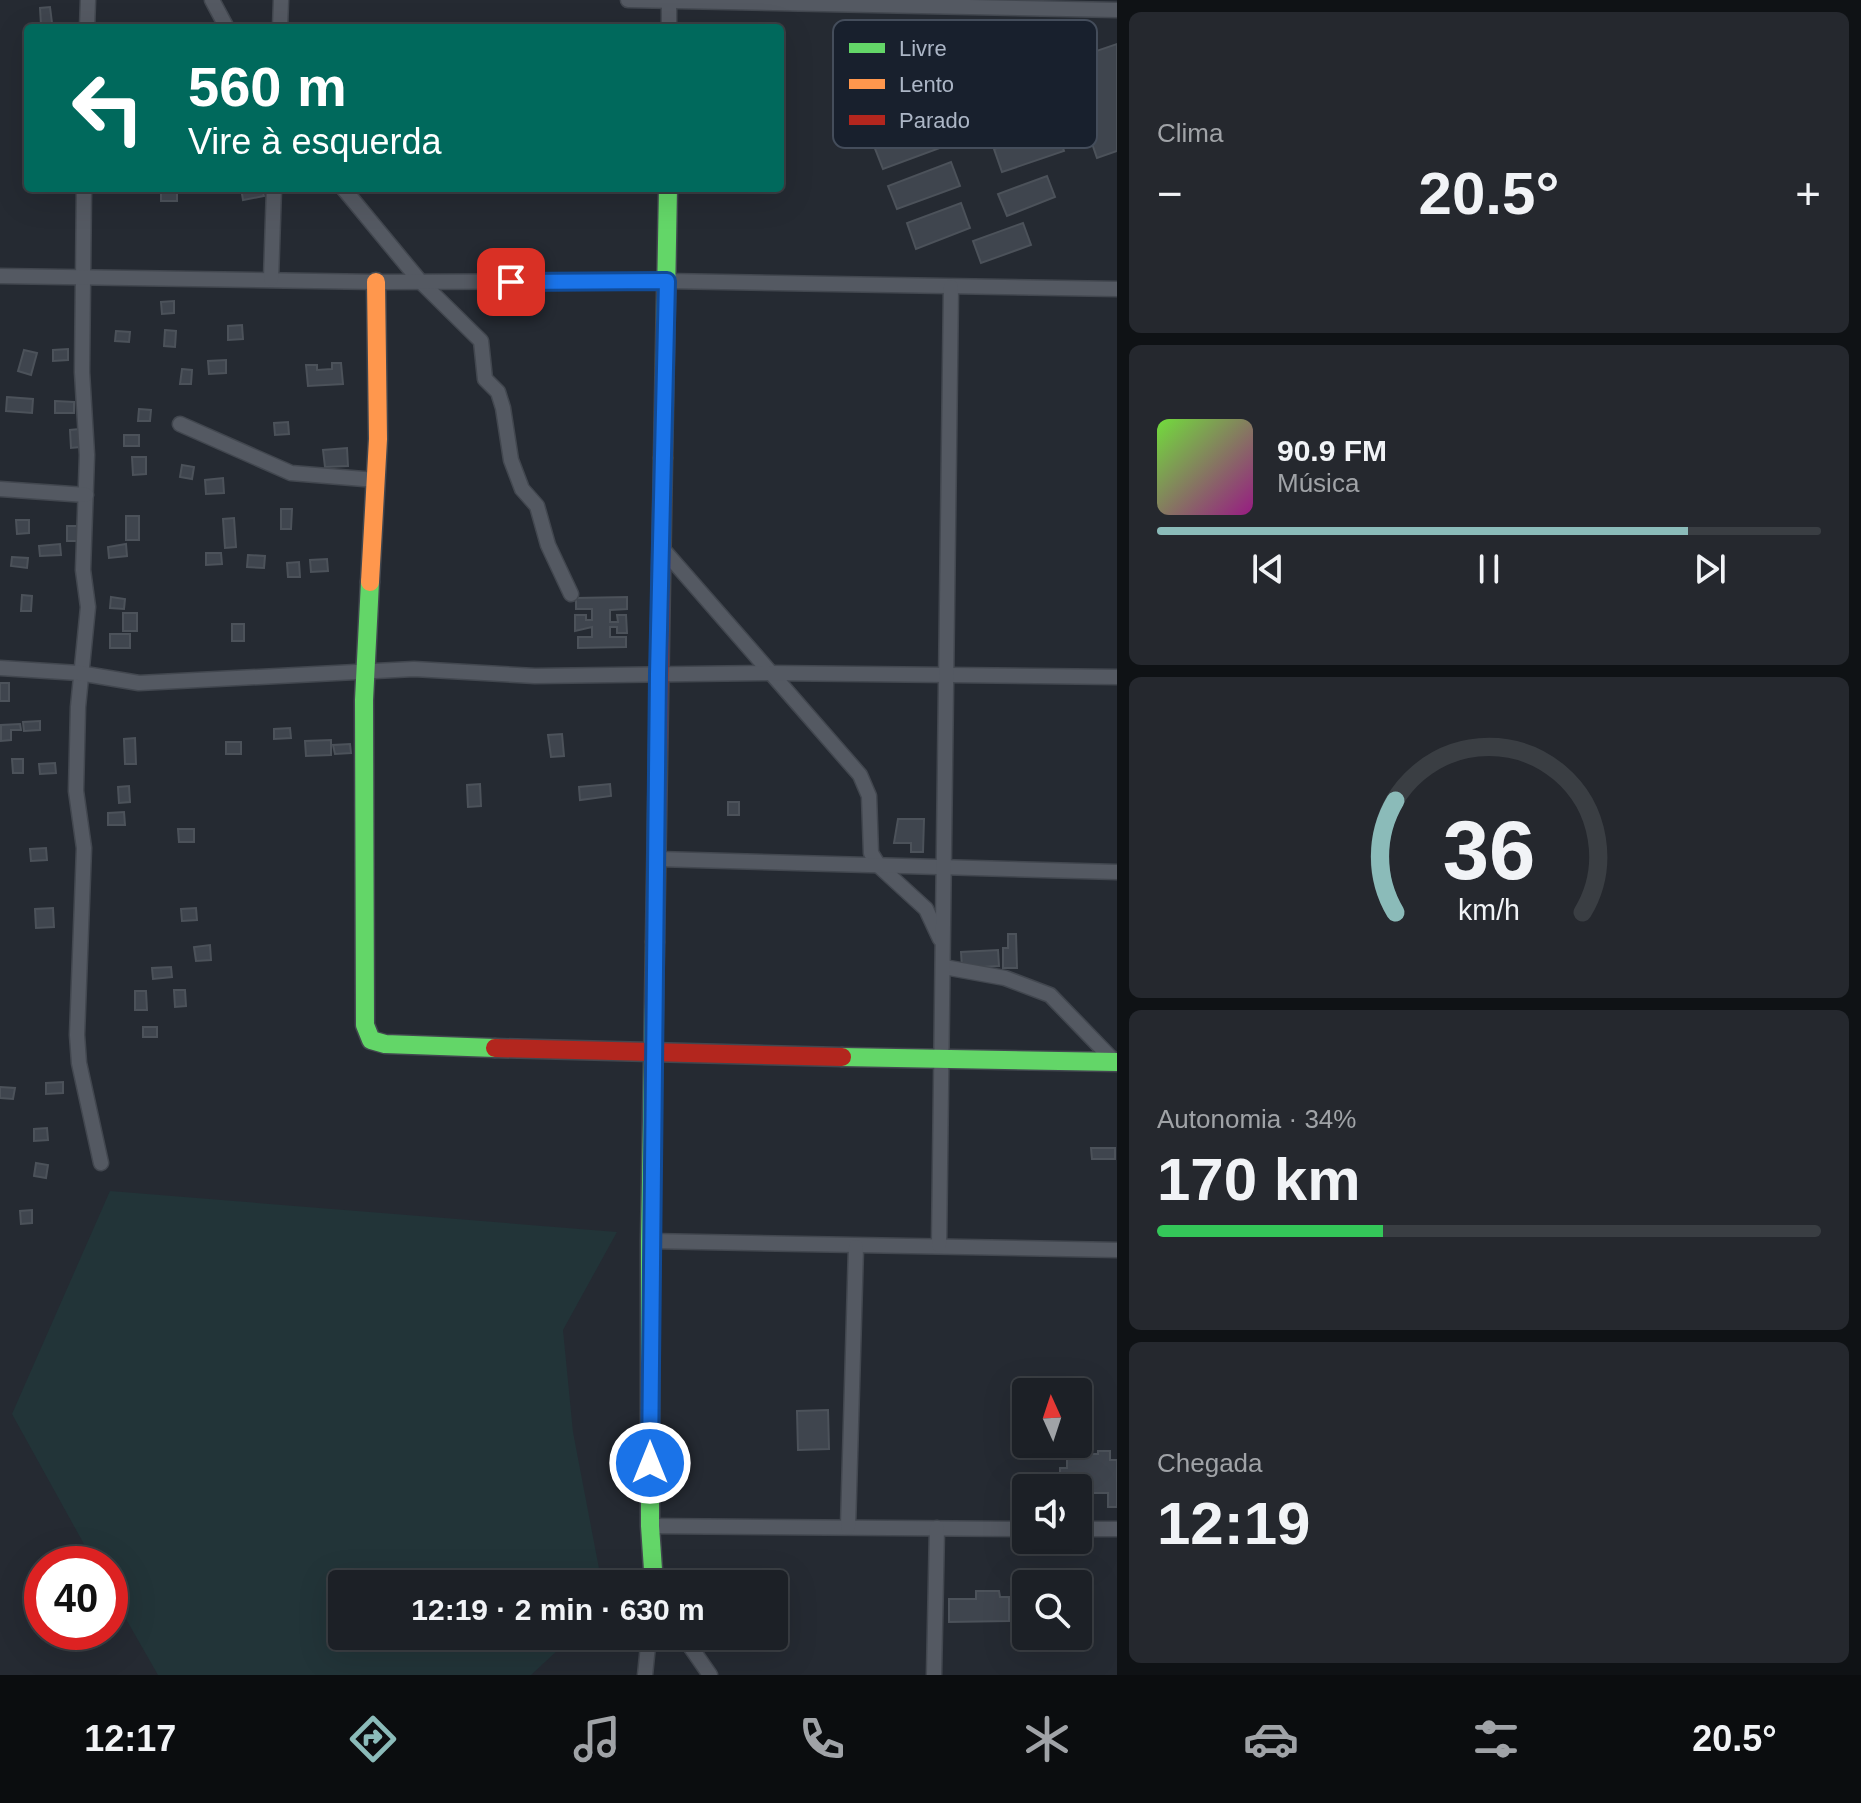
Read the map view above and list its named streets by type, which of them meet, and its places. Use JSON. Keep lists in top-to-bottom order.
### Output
{
  "legend": ["Livre", "Lento", "Parado"],
  "north": "top",
  "page": {
    "tile": [
      "Clima",
      ["Autonomia · 34%", "170 km"],
      ["Chegada", "12:19"]
    ],
    "turn": ["560 m", "Vire à esquerda"],
    "heat": ["−", "20.5°", "+"],
    "song": ["90.9 FM", "Música"],
    "limit": "40",
    "trip": "12:19 · 2 min · 630 m",
    "tabs": ["12:17", "20.5°"],
    "gauge": ["36", "km/h"]
  }
}
